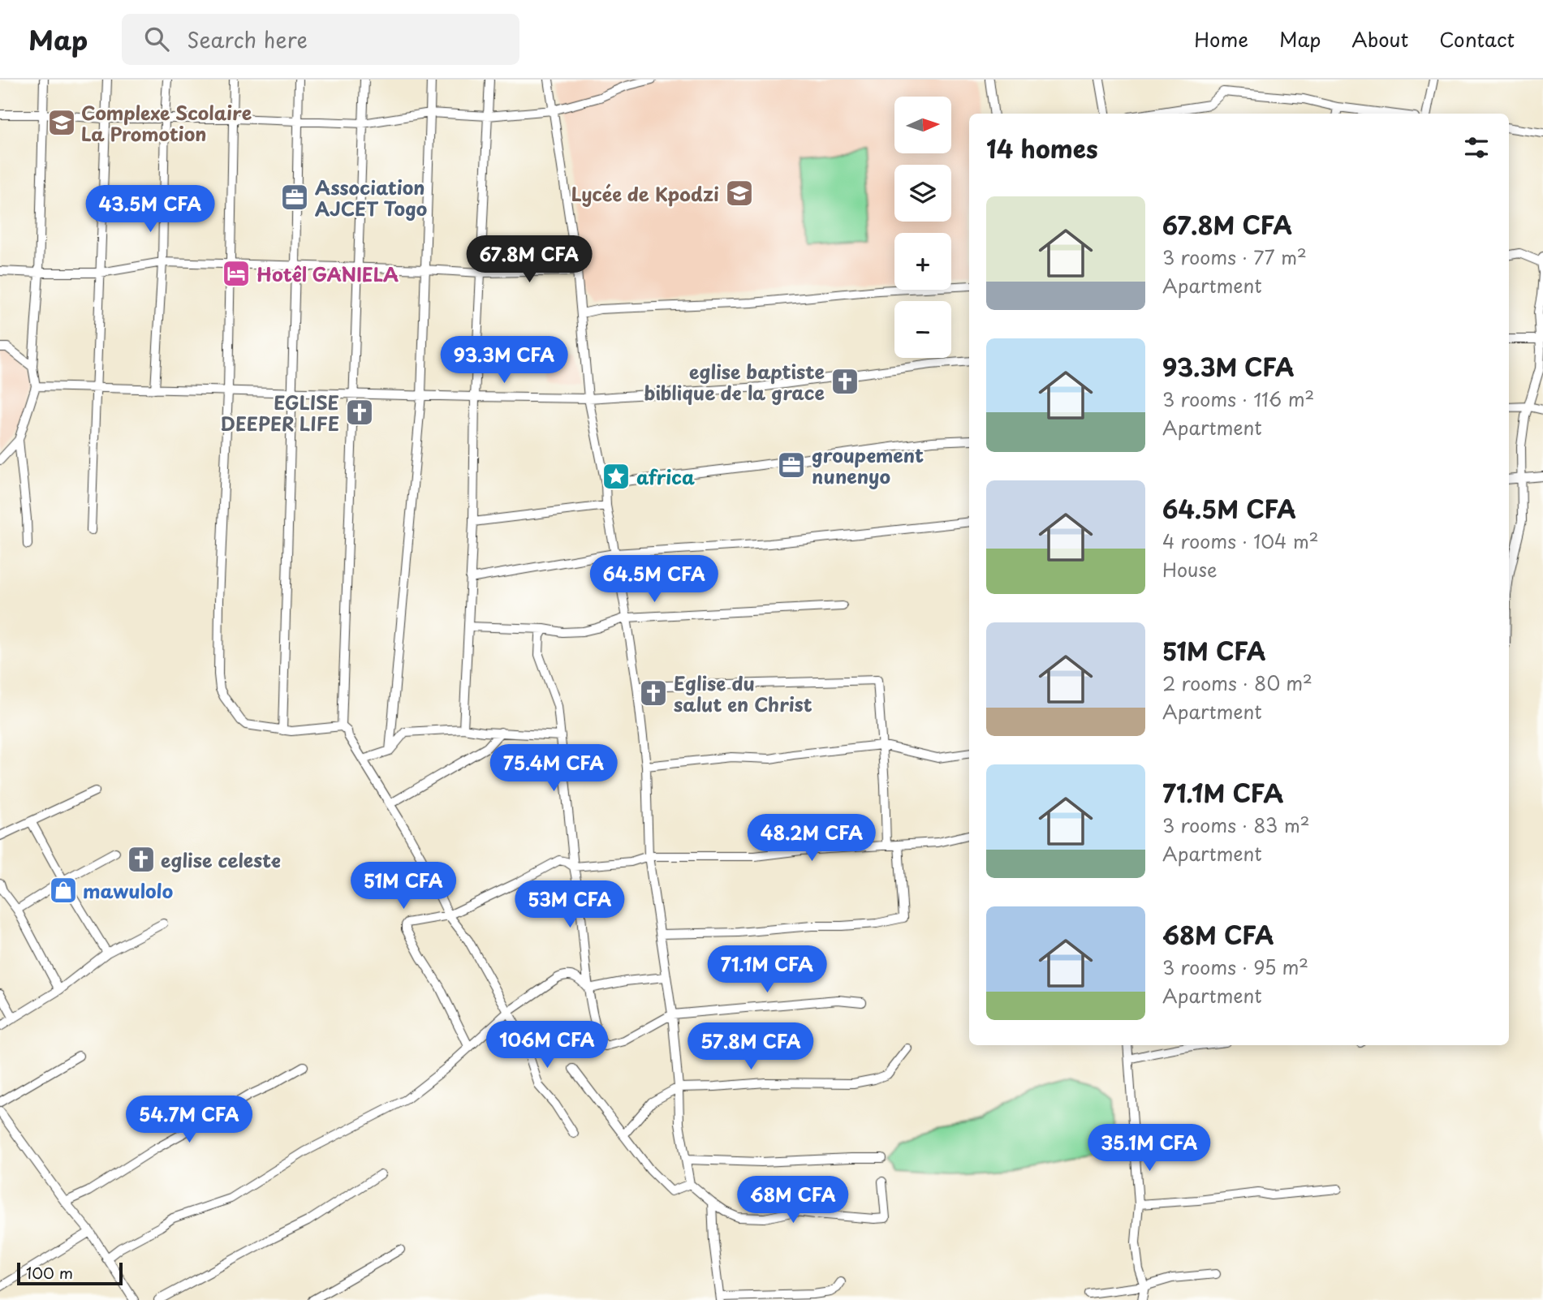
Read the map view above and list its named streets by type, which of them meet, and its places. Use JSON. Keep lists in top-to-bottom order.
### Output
{
  "places": {
    "school or university": ["Complexe Scolaire La Promotion", "Lycée de Kpodzi"],
    "office": ["Association AJCET Togo", "groupement nunenyo"],
    "hotel": ["Hotêl GANIELA"],
    "church": [
      "eglise baptiste biblique de la grace",
      "EGLISE DEEPER LIFE",
      "Eglise du salut en Christ",
      "eglise celeste"
    ],
    "place": ["africa"],
    "shop": ["mawulolo"]
  },
  "scale_bar": "100 m",
  "north": "right",
  "page": {
    "header": "Map",
    "search": "Search here",
    "nav": [
      "Home",
      "Map",
      "About",
      "Contact"
    ],
    "map_buttons": ["+", "−"],
    "heading": "14 homes",
    "list": [
      {
        "name": "67.8M CFA",
        "note": "3 rooms · 77 m² · Apartment"
      },
      {
        "name": "93.3M CFA",
        "note": "3 rooms · 116 m² · Apartment"
      },
      {
        "name": "64.5M CFA",
        "note": "4 rooms · 104 m² · House"
      },
      {
        "name": "51M CFA",
        "note": "2 rooms · 80 m² · Apartment"
      },
      {
        "name": "71.1M CFA",
        "note": "3 rooms · 83 m² · Apartment"
      },
      {
        "name": "68M CFA",
        "note": "3 rooms · 95 m² · Apartment"
      }
    ],
    "price": [
      "43.5M CFA",
      "67.8M CFA",
      "93.3M CFA",
      "64.5M CFA",
      "75.4M CFA",
      "48.2M CFA",
      "51M CFA",
      "53M CFA",
      "71.1M CFA",
      "106M CFA",
      "57.8M CFA",
      "54.7M CFA",
      "35.1M CFA",
      "68M CFA"
    ],
    "scale": "100 m"
  }
}
